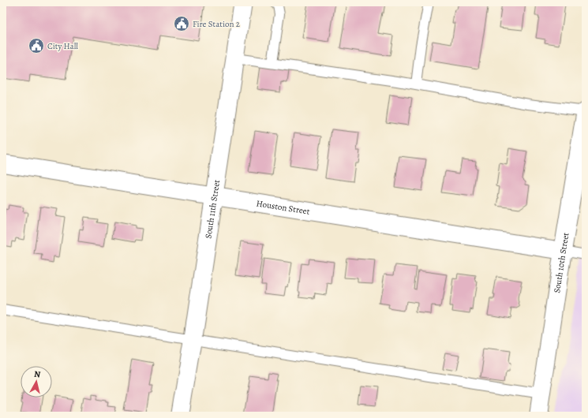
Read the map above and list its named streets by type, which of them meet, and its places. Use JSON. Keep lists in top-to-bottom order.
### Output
{
  "streets": {
    "street": ["Houston Street", "South 11th Street", "South 10th Street"]
  },
  "crossings": [
    ["Houston Street", "South 11th Street"],
    ["Houston Street", "South 10th Street"]
  ],
  "places": {
    "public building": ["Fire Station 2", "City Hall"]
  },
  "north": "top"
}
